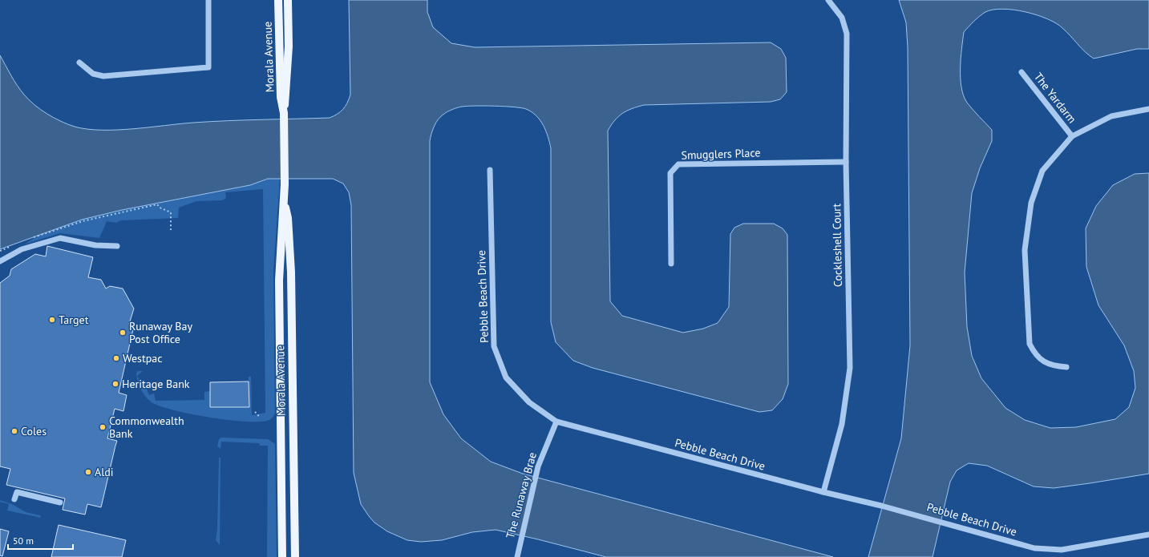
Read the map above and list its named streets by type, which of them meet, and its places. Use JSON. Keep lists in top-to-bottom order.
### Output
{
  "streets": {
    "main road": ["Morala Avenue"],
    "street": [
      "The Yardarm",
      "Smugglers Place",
      "Cockleshell Court",
      "Pebble Beach Drive",
      "The Runaway Brae"
    ]
  },
  "crossings": [
    ["Smugglers Place", "Cockleshell Court"],
    ["Cockleshell Court", "Pebble Beach Drive"],
    ["Pebble Beach Drive", "The Runaway Brae"]
  ],
  "places": [
    "Target",
    "Runaway Bay Post Office",
    "Westpac",
    "Heritage Bank",
    "Commonwealth Bank",
    "Coles",
    "Aldi"
  ],
  "scale_bar": "50 m"
}
